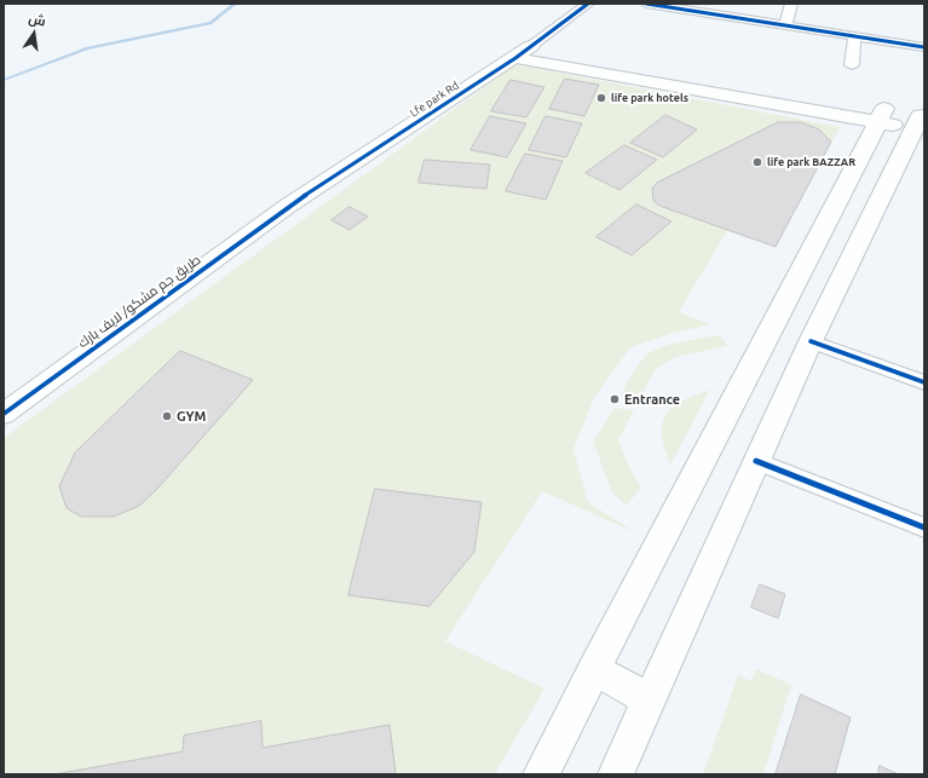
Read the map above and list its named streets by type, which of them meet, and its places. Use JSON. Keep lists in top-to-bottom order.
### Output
{
  "streets": {
    "street": ["Lfe park Rd", "طريق جم مشكو/ لايف بارك"]
  },
  "crossings": [
    ["Lfe park Rd", "طريق جم مشكو/ لايف بارك"]
  ],
  "places": [
    "life park hotels",
    "life park BAZZAR",
    "Entrance",
    "GYM"
  ],
  "north": "top"
}
